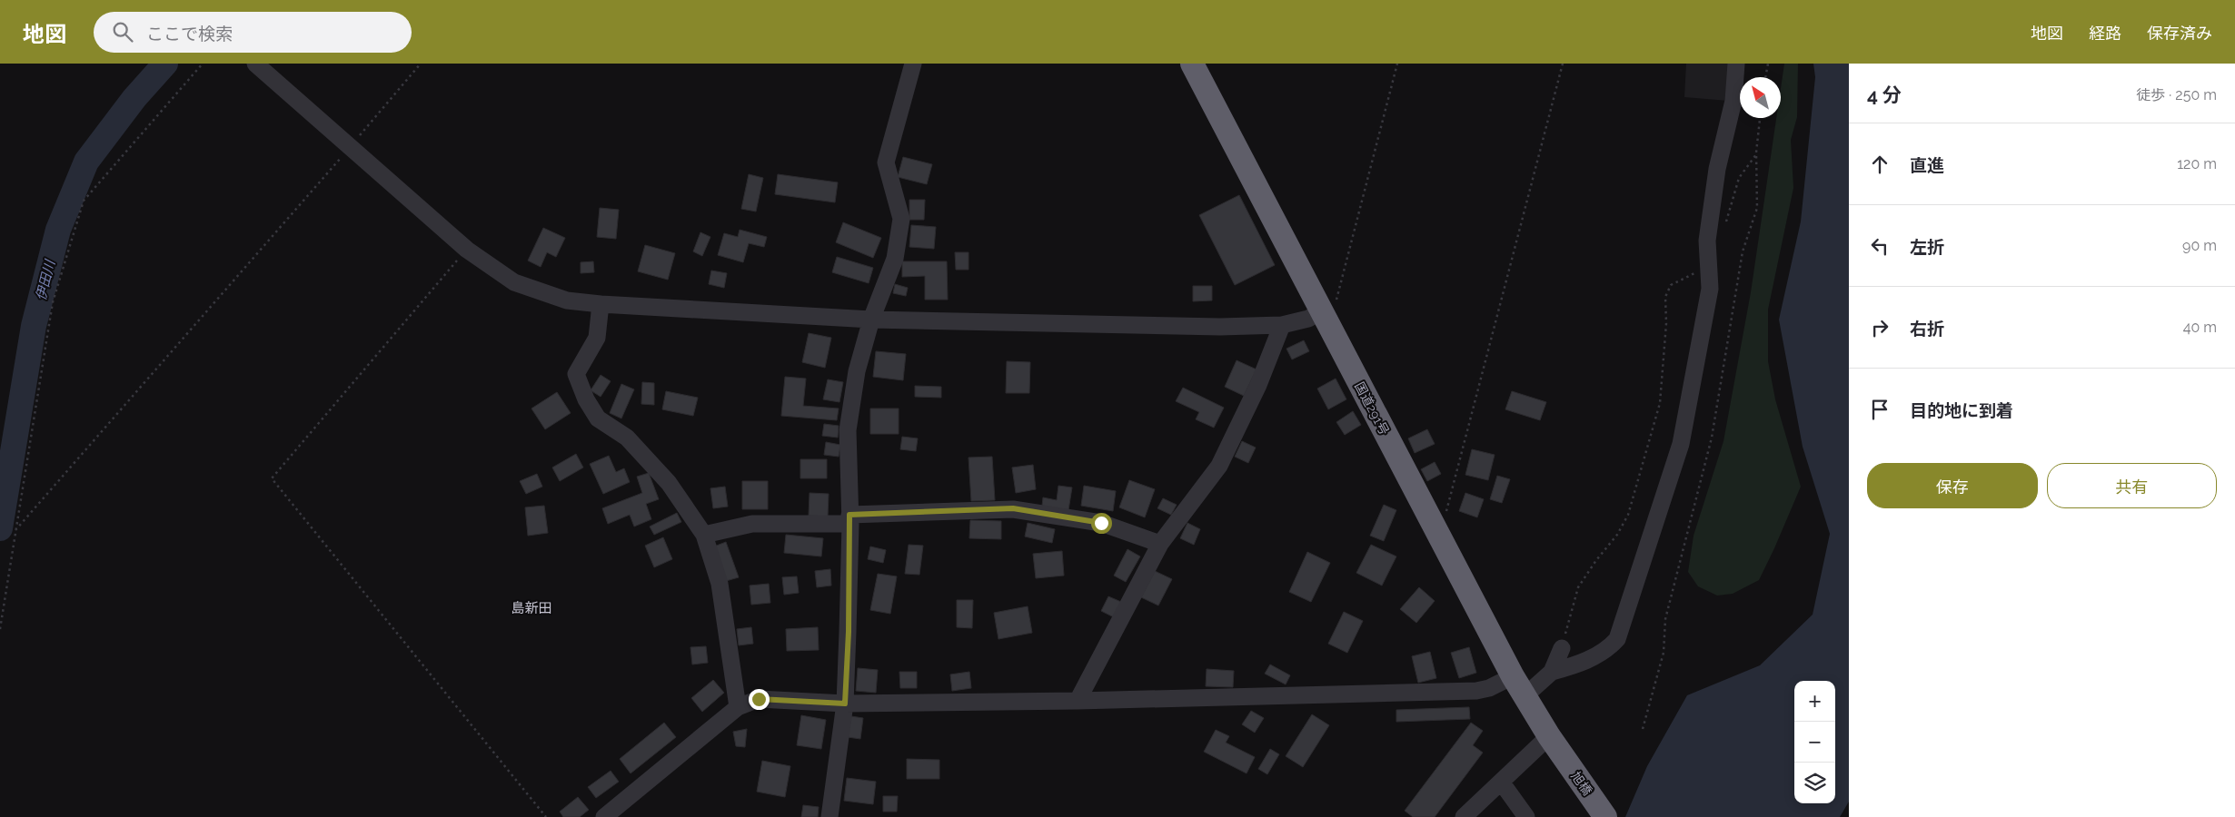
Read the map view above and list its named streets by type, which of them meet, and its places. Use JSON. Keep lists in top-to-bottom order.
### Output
{
  "streets": {
    "highway": ["国道291号", "旭橋"]
  },
  "crossings": [
    ["国道291号", "旭橋"]
  ],
  "districts": ["島新田"],
  "water": ["伊田川"],
  "north": "top left",
  "page": {
    "header": "地図",
    "search": "ここで検索",
    "nav": ["地図", "経路", "保存済み"],
    "heading": ["4 分", "徒歩 · 250 m"],
    "list": [
      ["直進", "120 m"],
      ["左折", "90 m"],
      ["右折", "40 m"],
      "目的地に到着"
    ],
    "buttons": ["保存", "共有"],
    "map_buttons": ["+", "−"]
  }
}
